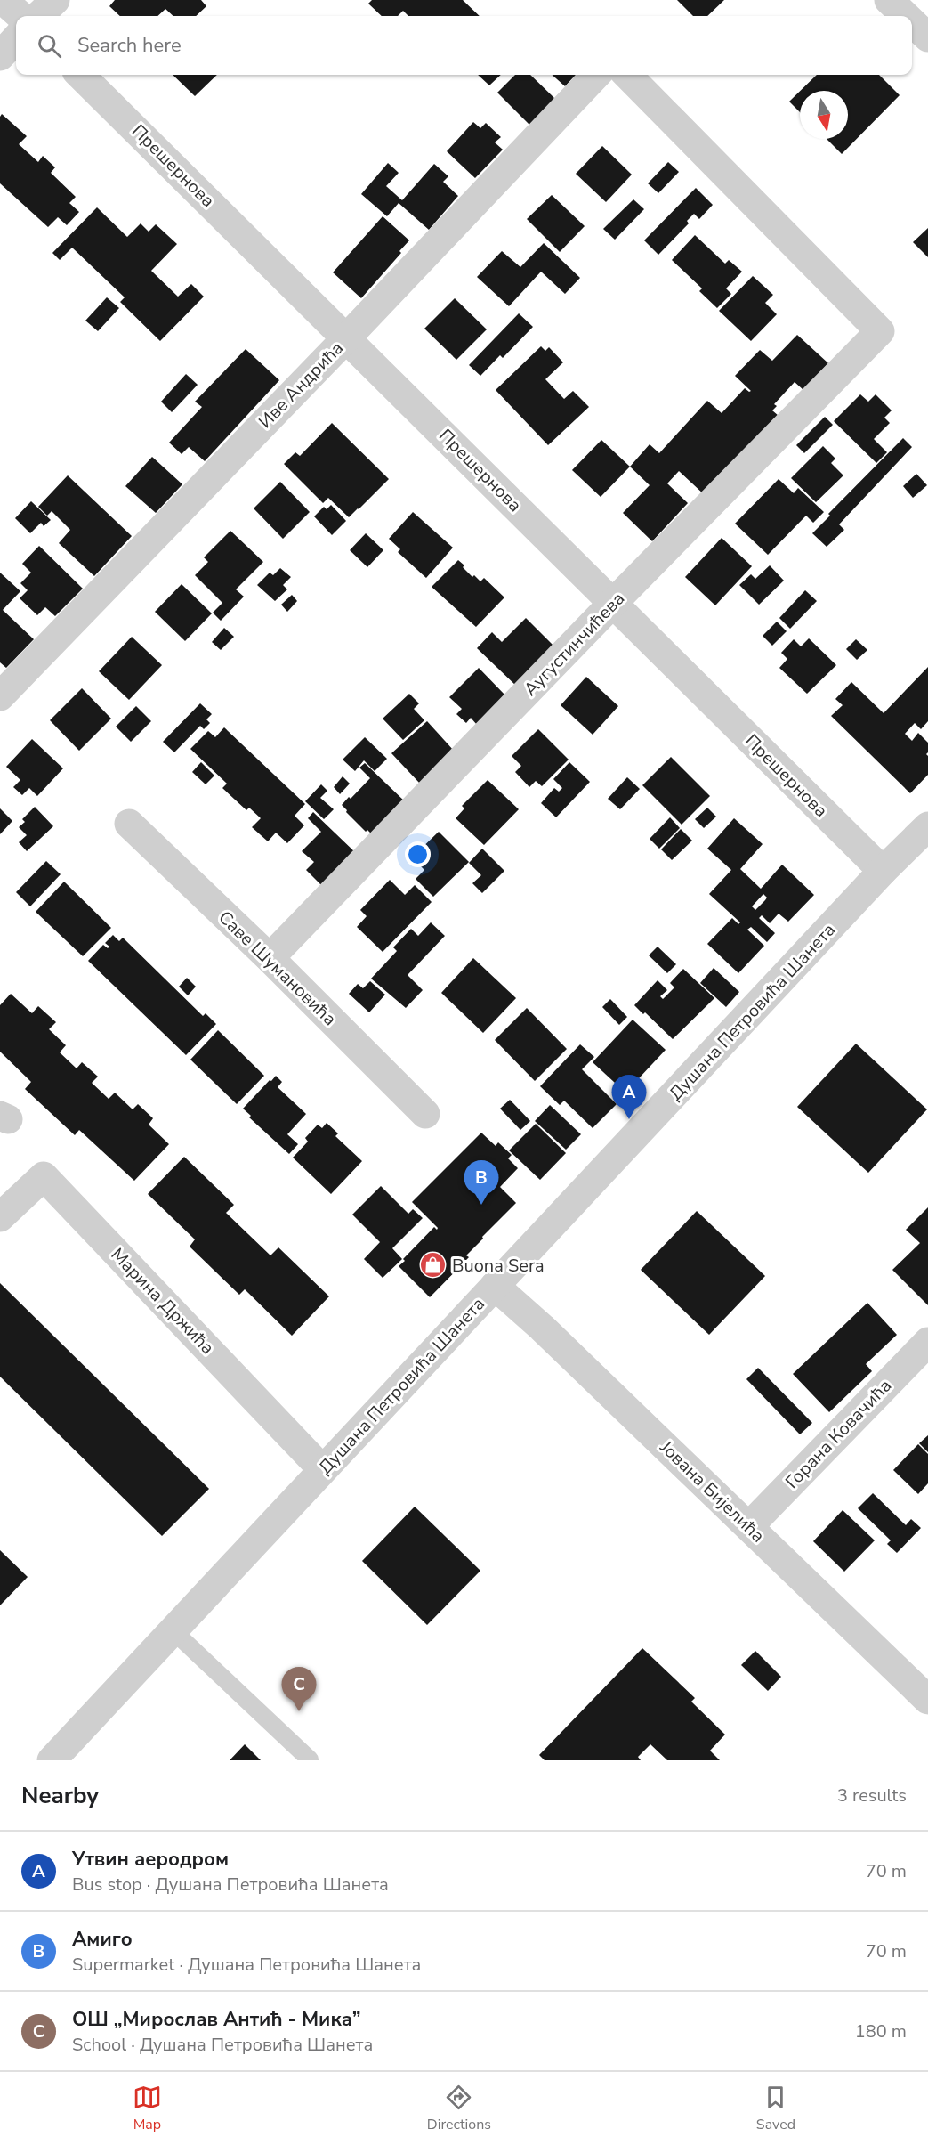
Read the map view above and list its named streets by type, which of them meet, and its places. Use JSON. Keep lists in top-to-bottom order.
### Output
{
  "streets": {
    "street": [
      "Прешернова",
      "Иве Андрића",
      "Аугустинчићева",
      "Саве Шумановића",
      "Душана Петровића Шанета",
      "Марина Држића",
      "Горана Ковачића",
      "Јована Бијелића"
    ]
  },
  "crossings": [
    ["Прешернова", "Иве Андрића"],
    ["Прешернова", "Аугустинчићева"],
    ["Прешернова", "Душана Петровића Шанета"],
    ["Аугустинчићева", "Саве Шумановића"],
    ["Душана Петровића Шанета", "Марина Држића"],
    ["Душана Петровића Шанета", "Јована Бијелића"],
    ["Горана Ковачића", "Јована Бијелића"]
  ],
  "places": {
    "shop": ["Buona Sera"]
  },
  "north": "bottom",
  "page": {
    "search": "Search here",
    "pins": ["A", "B", "C"],
    "heading": ["Nearby", "3 results"],
    "list": [
      {
        "mark": "A",
        "name": "Утвин аеродром",
        "note": "Bus stop · Душана Петровића Шанета",
        "value": "70 m"
      },
      {
        "mark": "B",
        "name": "Амиго",
        "note": "Supermarket · Душана Петровића Шанета",
        "value": "70 m"
      },
      {
        "mark": "C",
        "name": "ОШ „Мирослав Антић - Мика”",
        "note": "School · Душана Петровића Шанета",
        "value": "180 m"
      }
    ],
    "nav": ["Map", "Directions", "Saved"]
  }
}
